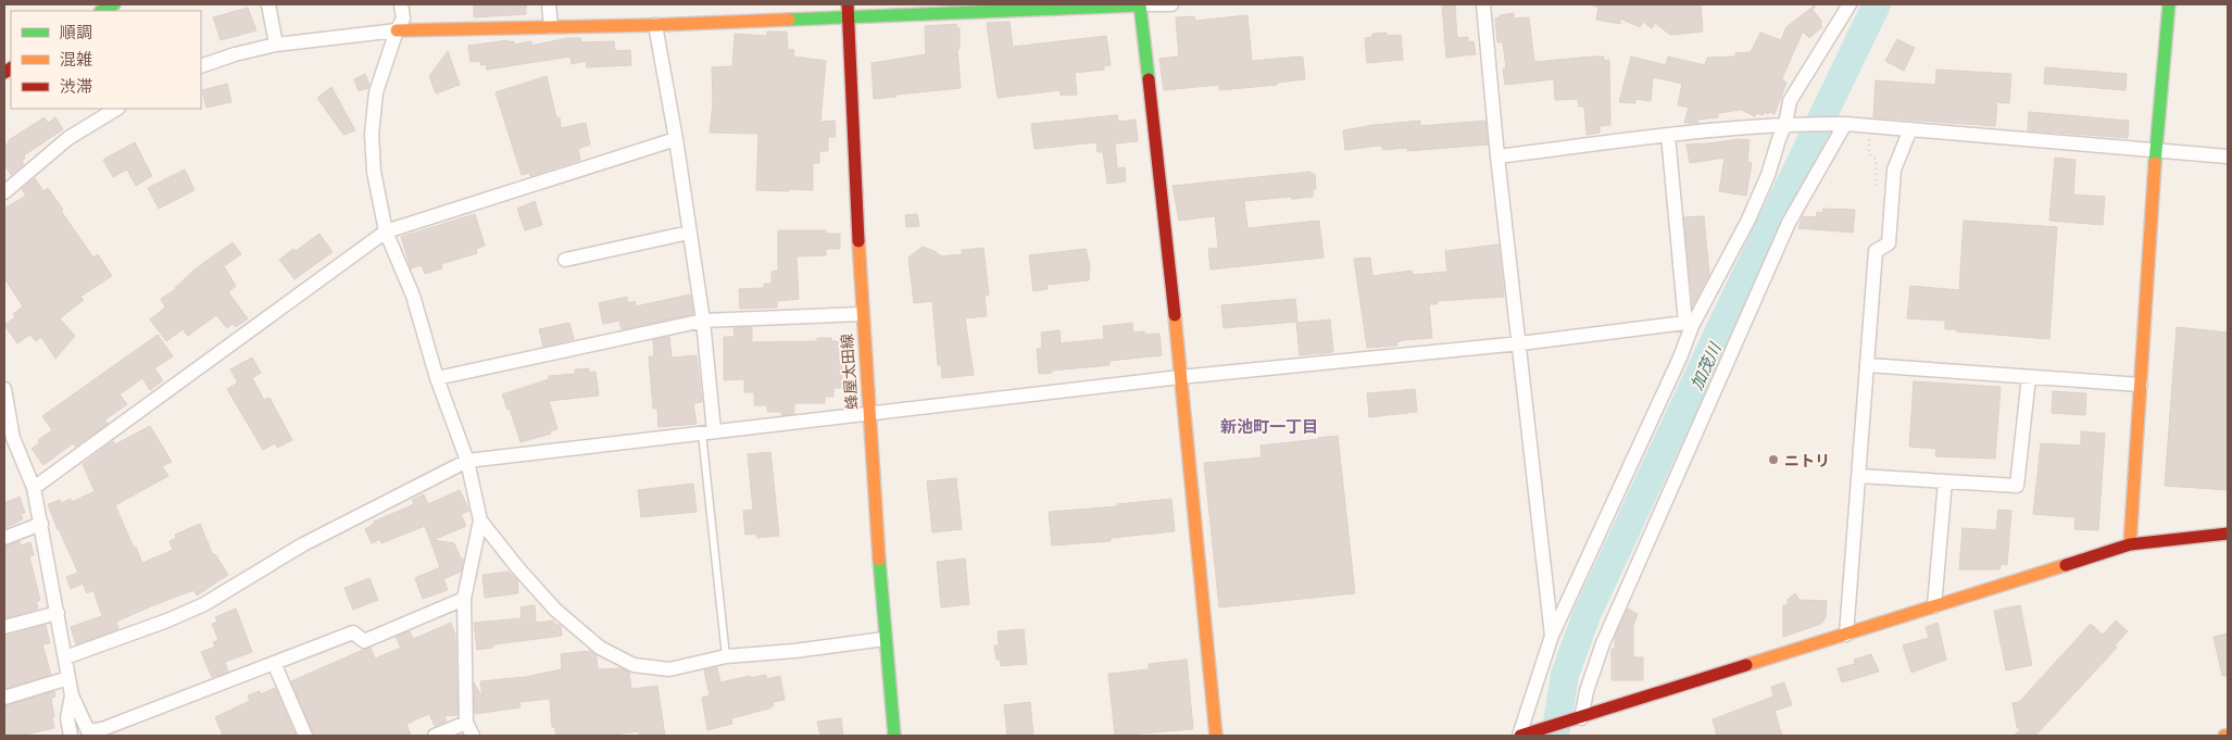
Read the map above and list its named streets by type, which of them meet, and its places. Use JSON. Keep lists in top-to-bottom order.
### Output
{
  "streets": {
    "street": ["蜂屋太田線"]
  },
  "districts": ["新池町一丁目"],
  "water": ["加茂川"],
  "places": ["ニトリ"],
  "legend": ["順調", "混雑", "渋滞"]
}
